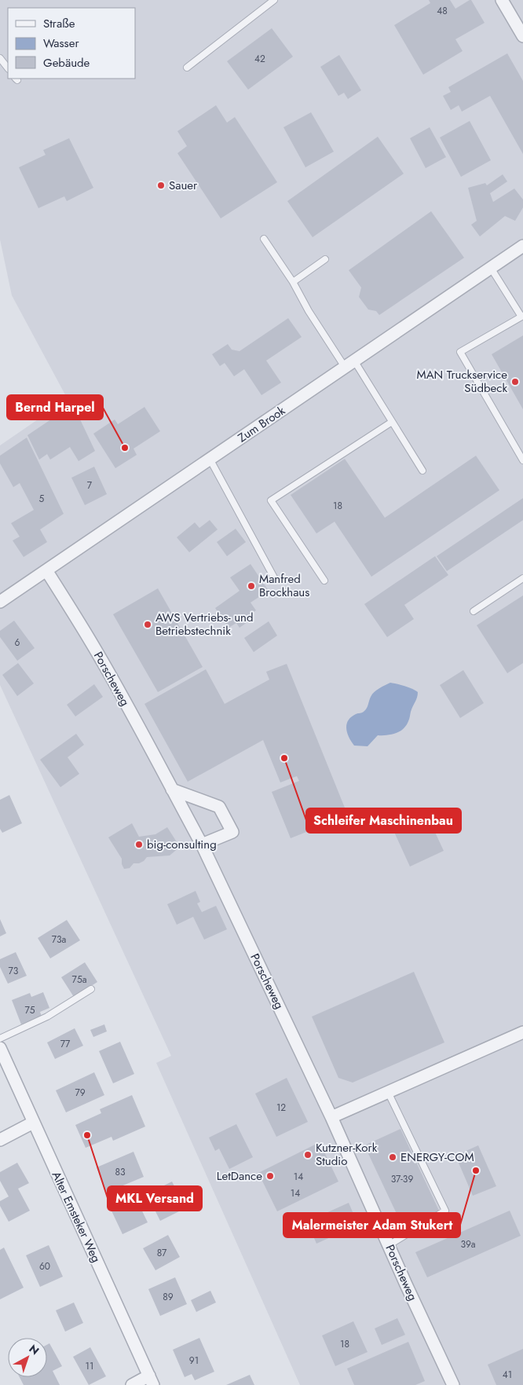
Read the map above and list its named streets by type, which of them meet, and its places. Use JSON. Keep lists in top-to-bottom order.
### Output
{
  "streets": {
    "street": ["Zum Brook", "Porscheweg", "Alter Emsteker Weg"]
  },
  "crossings": [
    ["Zum Brook", "Porscheweg"]
  ],
  "places": [
    "Sauer",
    "MAN Truckservice Südbeck",
    "Bernd Harpel",
    "Manfred Brockhaus",
    "AWS Vertriebs- und Betriebstechnik",
    "Schleifer Maschinenbau",
    "big-consulting",
    "MKL Versand",
    "Kutzner-Kork Studio",
    "ENERGY-COM",
    "Malermeister Adam Stukert",
    "LetDance"
  ],
  "house_numbers": [
    "48",
    "42",
    "7",
    "5",
    "18",
    "6",
    "73a",
    "73",
    "75a",
    "75",
    "77",
    "79",
    "12",
    "83",
    "14",
    "37-39",
    "14",
    "39a",
    "87",
    "60",
    "89",
    "18",
    "91",
    "11",
    "41"
  ],
  "legend": ["Straße", "Wasser", "Gebäude"],
  "north": "top right"
}
